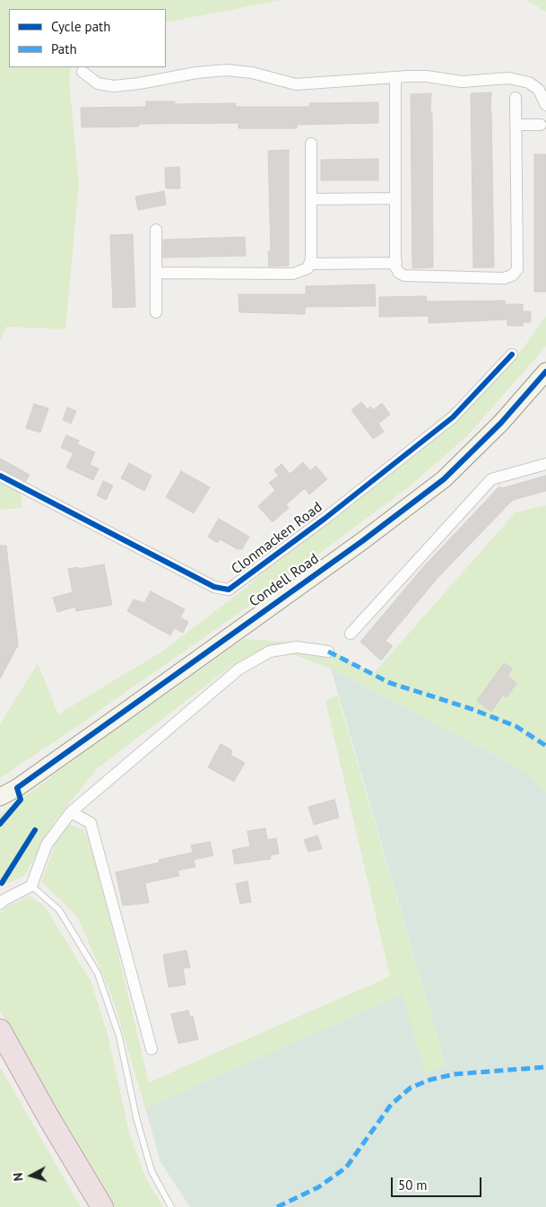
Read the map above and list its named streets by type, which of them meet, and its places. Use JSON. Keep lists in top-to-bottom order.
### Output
{
  "streets": {
    "main road": ["Condell Road"],
    "street": ["Clonmacken Road"]
  },
  "legend": ["Cycle path", "Path"],
  "scale_bar": "50 m",
  "north": "left"
}
